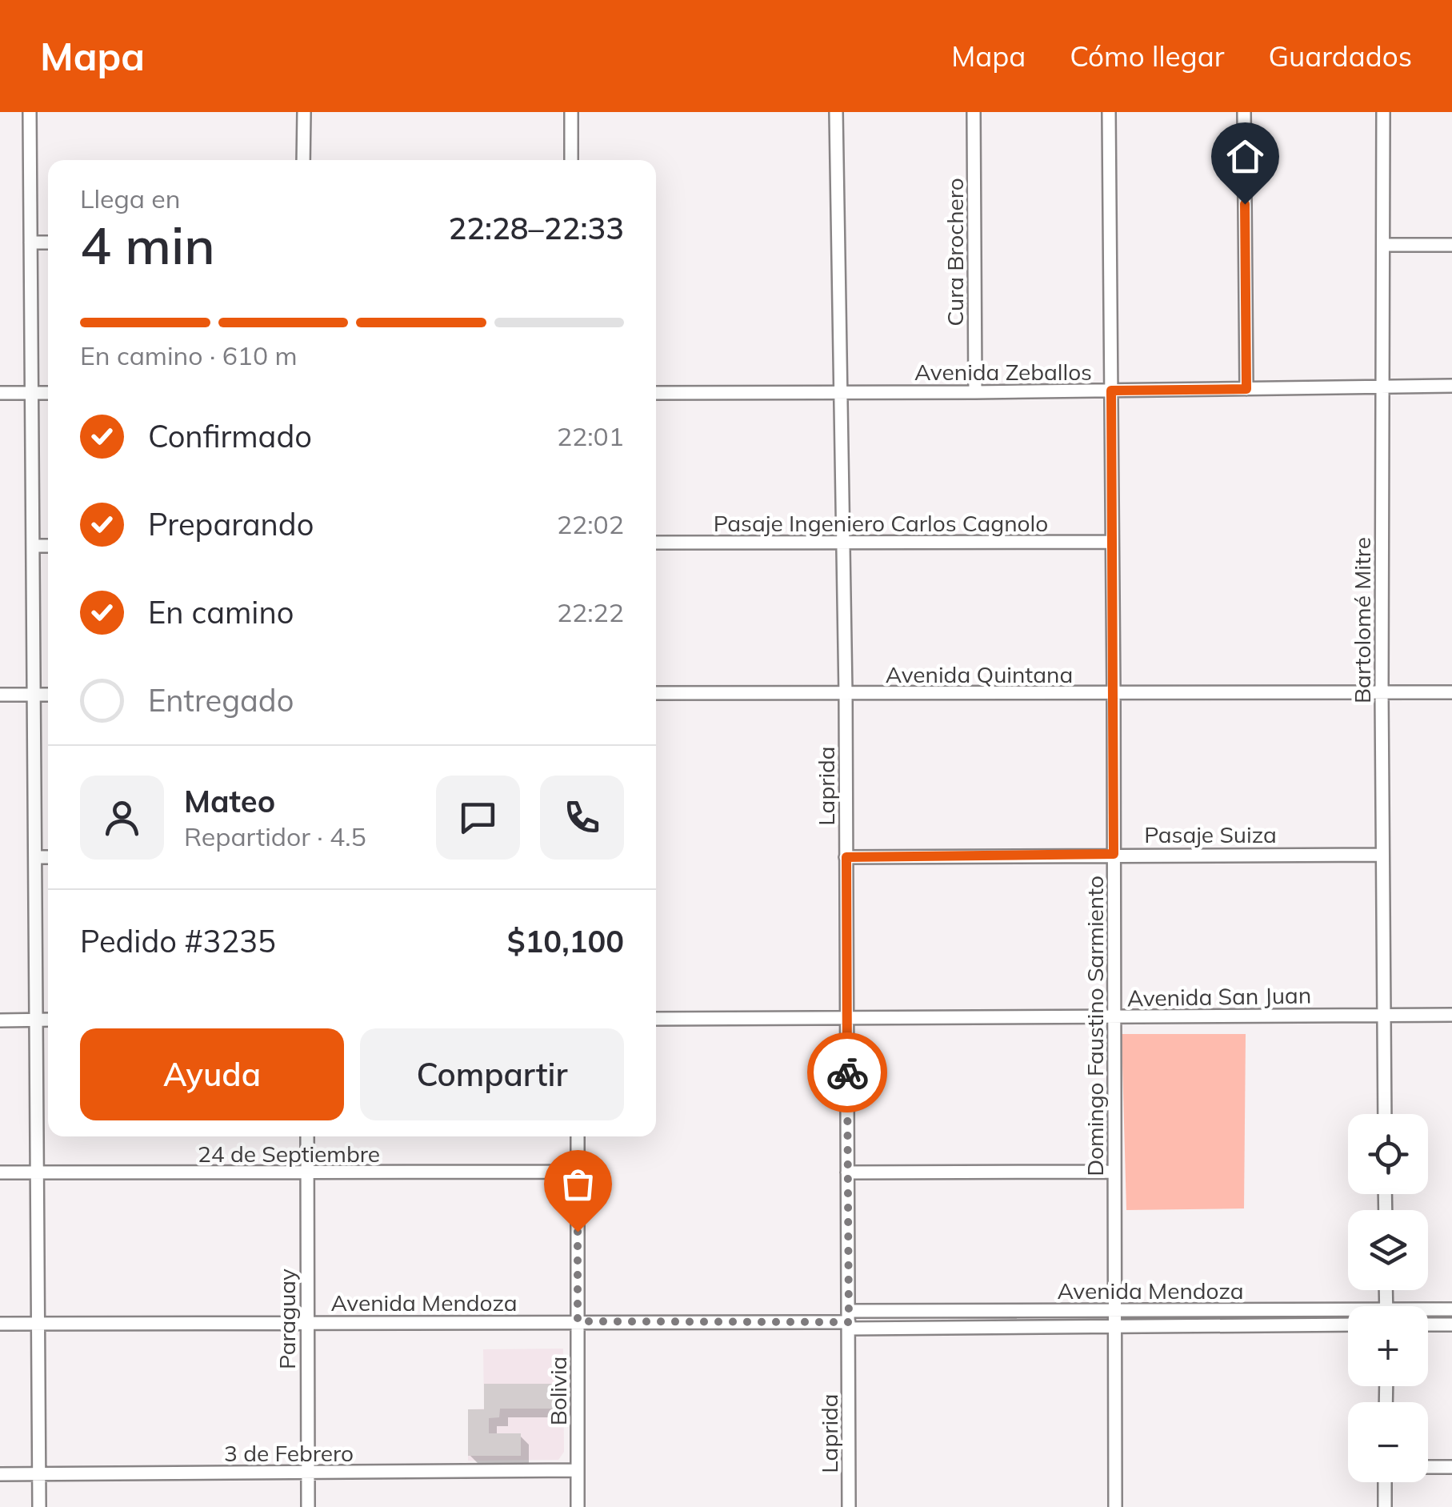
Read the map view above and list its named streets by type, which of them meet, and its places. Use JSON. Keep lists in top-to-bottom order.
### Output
{
  "streets": {
    "street": [
      "Cura Brochero",
      "Avenida Zeballos",
      "Pasaje Ingeniero Carlos Cagnolo",
      "Bartolomé Mitre",
      "Avenida Quintana",
      "Laprida",
      "Pasaje Suiza",
      "Avenida San Juan",
      "Domingo Faustino Sarmiento",
      "24 de Septiembre",
      "Avenida Mendoza",
      "Paraguay",
      "Bolivia",
      "3 de Febrero"
    ]
  },
  "crossings": [
    ["Cura Brochero", "Avenida Zeballos"],
    ["Avenida Zeballos", "Bartolomé Mitre"],
    ["Avenida Zeballos", "Laprida"],
    ["Avenida Zeballos", "Domingo Faustino Sarmiento"],
    ["Pasaje Ingeniero Carlos Cagnolo", "Laprida"],
    ["Pasaje Ingeniero Carlos Cagnolo", "Domingo Faustino Sarmiento"],
    ["Bartolomé Mitre", "Avenida Quintana"],
    ["Bartolomé Mitre", "Pasaje Suiza"],
    ["Bartolomé Mitre", "Avenida San Juan"],
    ["Avenida Quintana", "Laprida"],
    ["Avenida Quintana", "Domingo Faustino Sarmiento"],
    ["Laprida", "Pasaje Suiza"],
    ["Laprida", "Avenida San Juan"],
    ["Laprida", "Avenida Mendoza"],
    ["Pasaje Suiza", "Domingo Faustino Sarmiento"],
    ["Avenida San Juan", "Domingo Faustino Sarmiento"],
    ["Domingo Faustino Sarmiento", "Avenida Mendoza"],
    ["24 de Septiembre", "Paraguay"],
    ["24 de Septiembre", "Bolivia"],
    ["Avenida Mendoza", "Paraguay"],
    ["Avenida Mendoza", "Bolivia"],
    ["Paraguay", "3 de Febrero"],
    ["Bolivia", "3 de Febrero"]
  ],
  "page": {
    "header": "Mapa",
    "nav": ["Mapa", "Cómo llegar", "Guardados"],
    "heading": ["4 min", "Llega en", "22:28–22:33"],
    "panel": [
      "Mateo",
      "Repartidor · 4.5",
      "Pedido #3235",
      "$10,100"
    ],
    "bar": "En camino · 610 m",
    "list": [
      ["Confirmado", "22:01"],
      ["Preparando", "22:02"],
      ["En camino", "22:22"],
      "Entregado"
    ],
    "buttons": ["Ayuda", "Compartir"],
    "map_buttons": ["+", "−"]
  }
}
